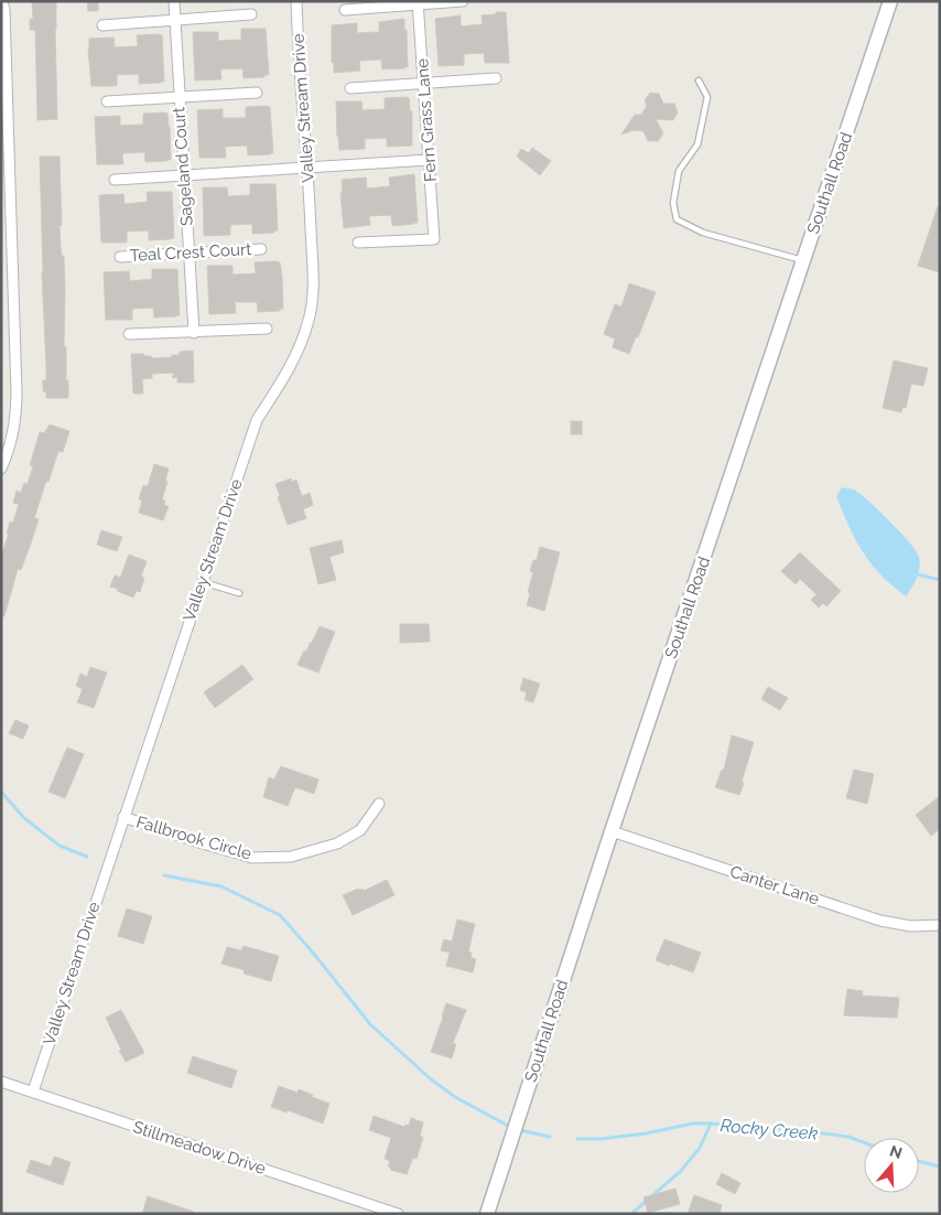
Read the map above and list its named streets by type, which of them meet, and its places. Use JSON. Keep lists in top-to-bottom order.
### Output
{
  "streets": {
    "street": [
      "Valley Stream Drive",
      "Fern Grass Lane",
      "Sageland Court",
      "Southall Road",
      "Teal Crest Court",
      "Fallbrook Circle",
      "Canter Lane",
      "Stillmeadow Drive"
    ]
  },
  "crossings": [
    ["Valley Stream Drive", "Fallbrook Circle"],
    ["Valley Stream Drive", "Stillmeadow Drive"],
    ["Sageland Court", "Teal Crest Court"],
    ["Southall Road", "Canter Lane"]
  ],
  "water": ["Rocky Creek"],
  "north": "top"
}
